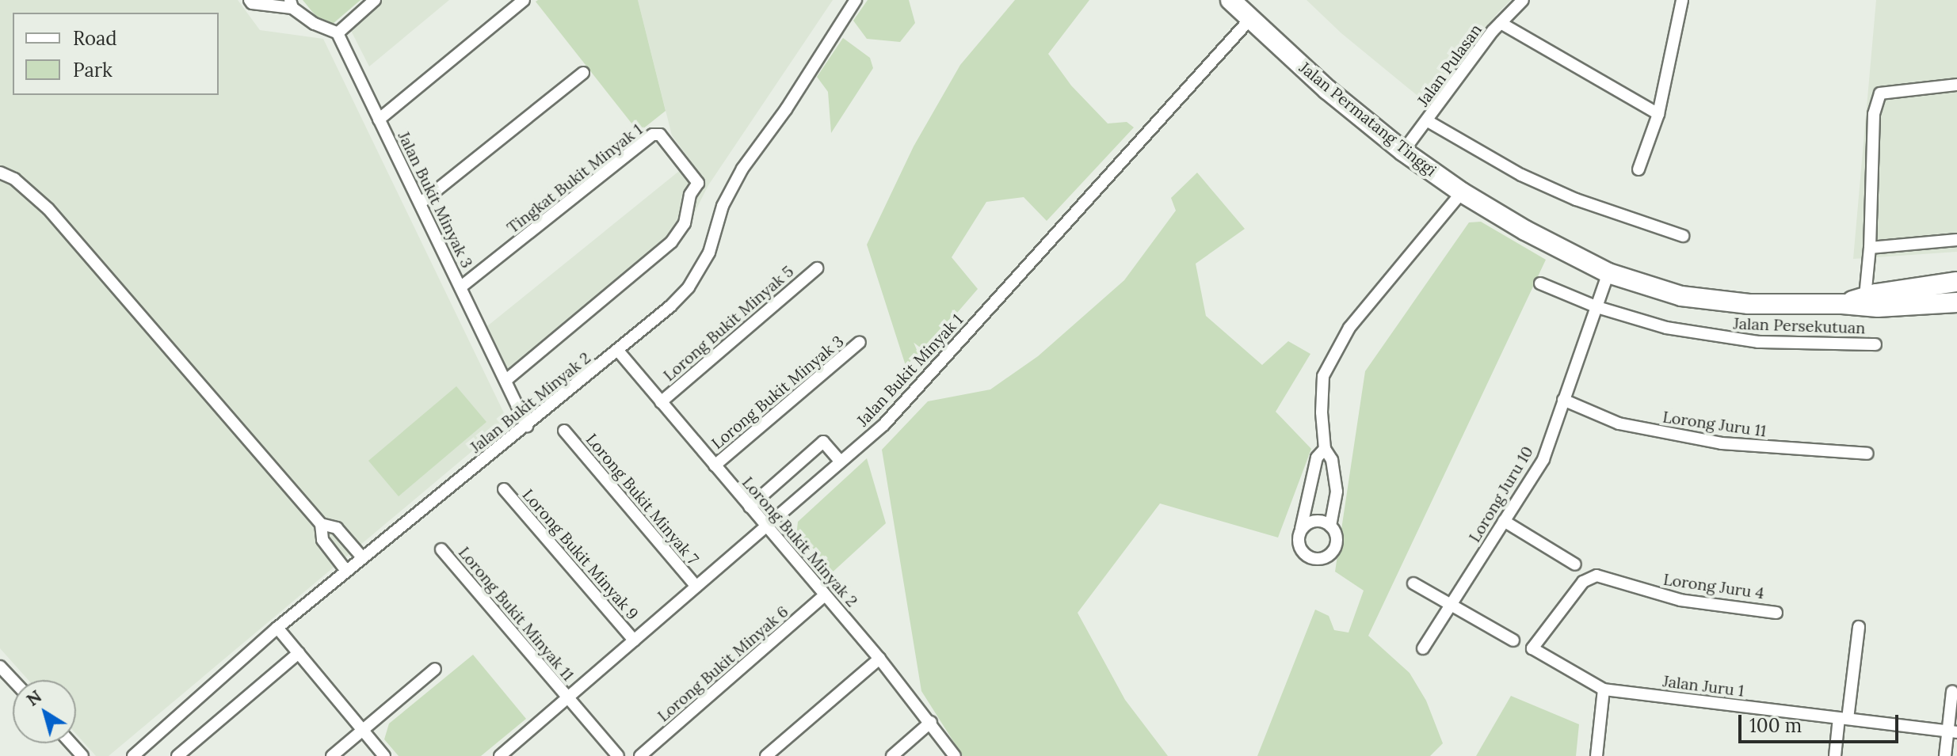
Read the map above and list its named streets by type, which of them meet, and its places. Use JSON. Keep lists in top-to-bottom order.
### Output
{
  "streets": {
    "highway": ["Jalan Permatang Tinggi"],
    "street": [
      "Jalan Pulasan",
      "Tingkat Bukit Minyak 1",
      "Jalan Bukit Minyak 3",
      "Lorong Bukit Minyak 5",
      "Jalan Persekutuan",
      "Jalan Bukit Minyak 1",
      "Lorong Bukit Minyak 3",
      "Jalan Bukit Minyak 2",
      "Lorong Juru 11",
      "Lorong Juru 10",
      "Lorong Bukit Minyak 7",
      "Lorong Bukit Minyak 2",
      "Lorong Bukit Minyak 9",
      "Lorong Juru 4",
      "Lorong Bukit Minyak 11",
      "Lorong Bukit Minyak 6",
      "Jalan Juru 1"
    ]
  },
  "crossings": [
    ["Jalan Pulasan", "Jalan Permatang Tinggi"],
    ["Jalan Permatang Tinggi", "Jalan Bukit Minyak 1"],
    ["Jalan Permatang Tinggi", "Lorong Juru 10"],
    ["Tingkat Bukit Minyak 1", "Jalan Bukit Minyak 3"],
    ["Tingkat Bukit Minyak 1", "Jalan Bukit Minyak 2"],
    ["Jalan Bukit Minyak 3", "Jalan Bukit Minyak 2"],
    ["Lorong Bukit Minyak 5", "Lorong Bukit Minyak 2"],
    ["Jalan Persekutuan", "Lorong Juru 10"],
    ["Jalan Bukit Minyak 1", "Lorong Bukit Minyak 7"],
    ["Jalan Bukit Minyak 1", "Lorong Bukit Minyak 2"],
    ["Jalan Bukit Minyak 1", "Lorong Bukit Minyak 9"],
    ["Jalan Bukit Minyak 1", "Lorong Bukit Minyak 11"],
    ["Lorong Bukit Minyak 3", "Lorong Bukit Minyak 2"],
    ["Jalan Bukit Minyak 2", "Lorong Bukit Minyak 2"],
    ["Lorong Juru 11", "Lorong Juru 10"],
    ["Lorong Bukit Minyak 2", "Lorong Bukit Minyak 6"],
    ["Lorong Juru 4", "Jalan Juru 1"]
  ],
  "legend": ["Road", "Park"],
  "scale_bar": "100 m",
  "north": "top left"
}
